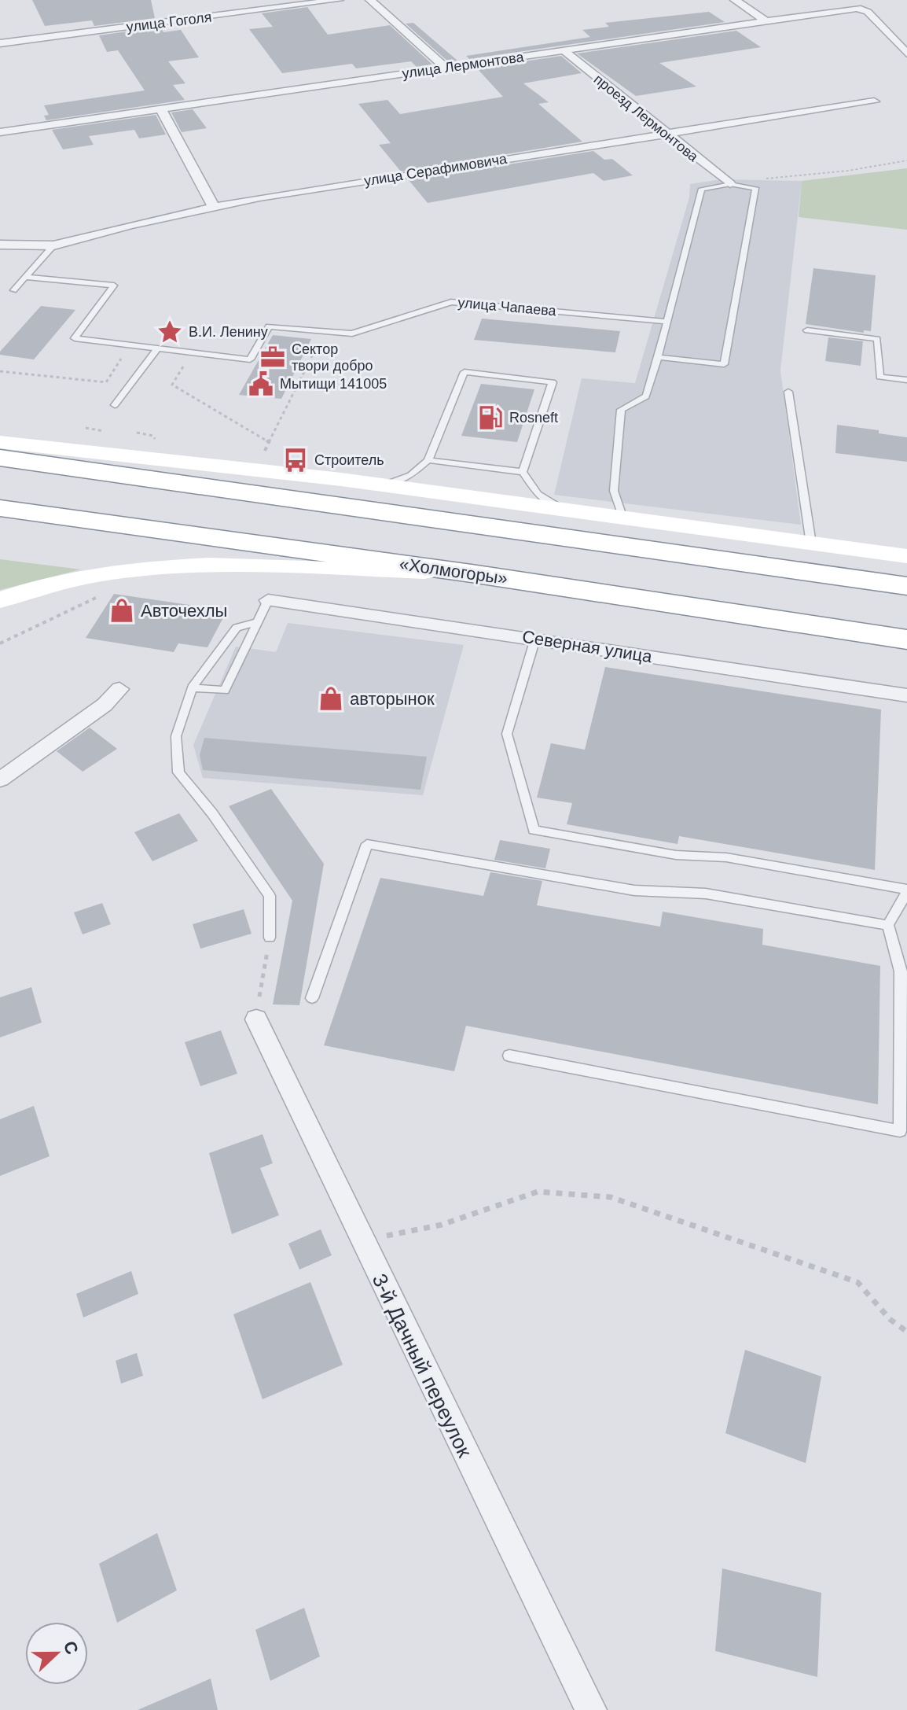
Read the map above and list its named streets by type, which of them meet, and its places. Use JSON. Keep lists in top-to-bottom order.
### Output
{
  "streets": {
    "highway": ["«Холмогоры»"],
    "street": [
      "улица Гоголя",
      "улица Лермонтова",
      "проезд Лермонтова",
      "улица Серафимовича",
      "Северная улица",
      "3-й Дачный переулок"
    ],
    "lane": ["улица Чапаева"]
  },
  "crossings": [
    ["улица Лермонтова", "проезд Лермонтова"],
    ["проезд Лермонтова", "улица Серафимовича"]
  ],
  "places": {
    "place": ["В.И. Ленину"],
    "office": ["Сектор твори добро"],
    "public building": ["Мытищи 141005"],
    "fuel station": ["Rosneft"],
    "bus stop": ["Строитель"],
    "shop": ["Авточехлы", "авторынок"]
  },
  "north": "right"
}
